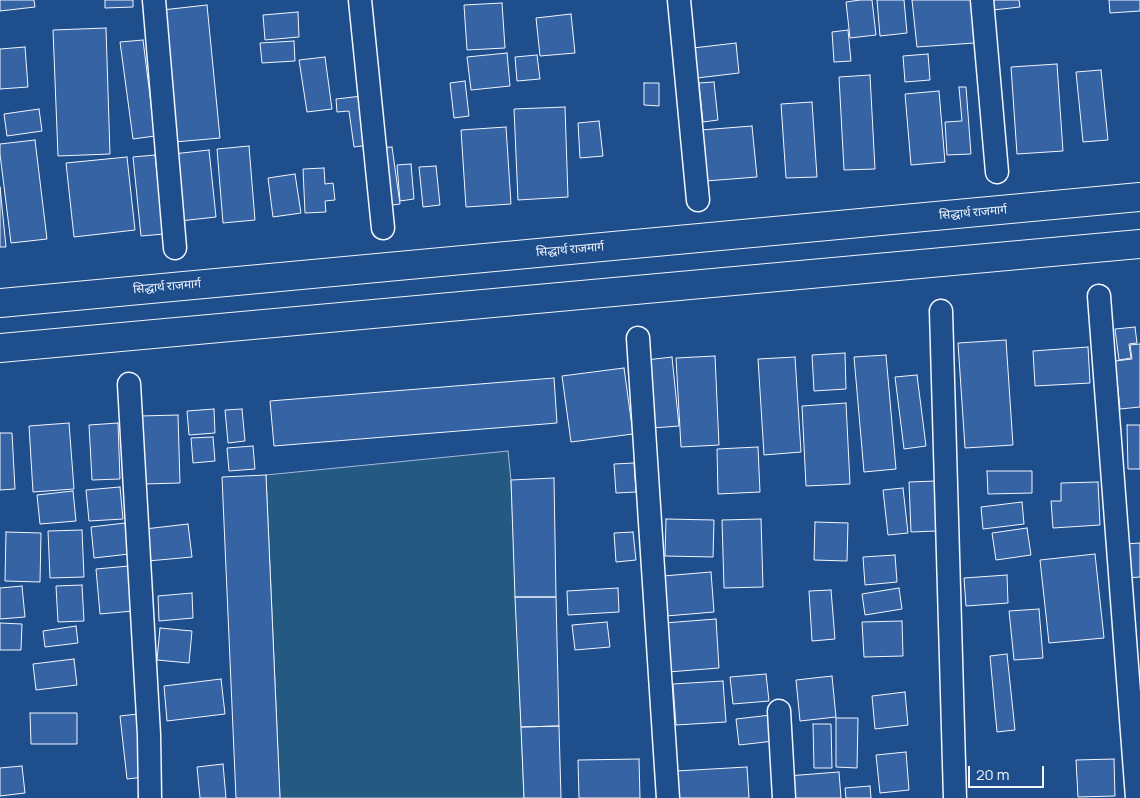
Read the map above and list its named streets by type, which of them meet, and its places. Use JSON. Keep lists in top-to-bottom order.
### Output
{
  "streets": {
    "highway": ["सिद्धार्थ राजमार्ग"]
  },
  "scale_bar": "20 m"
}
